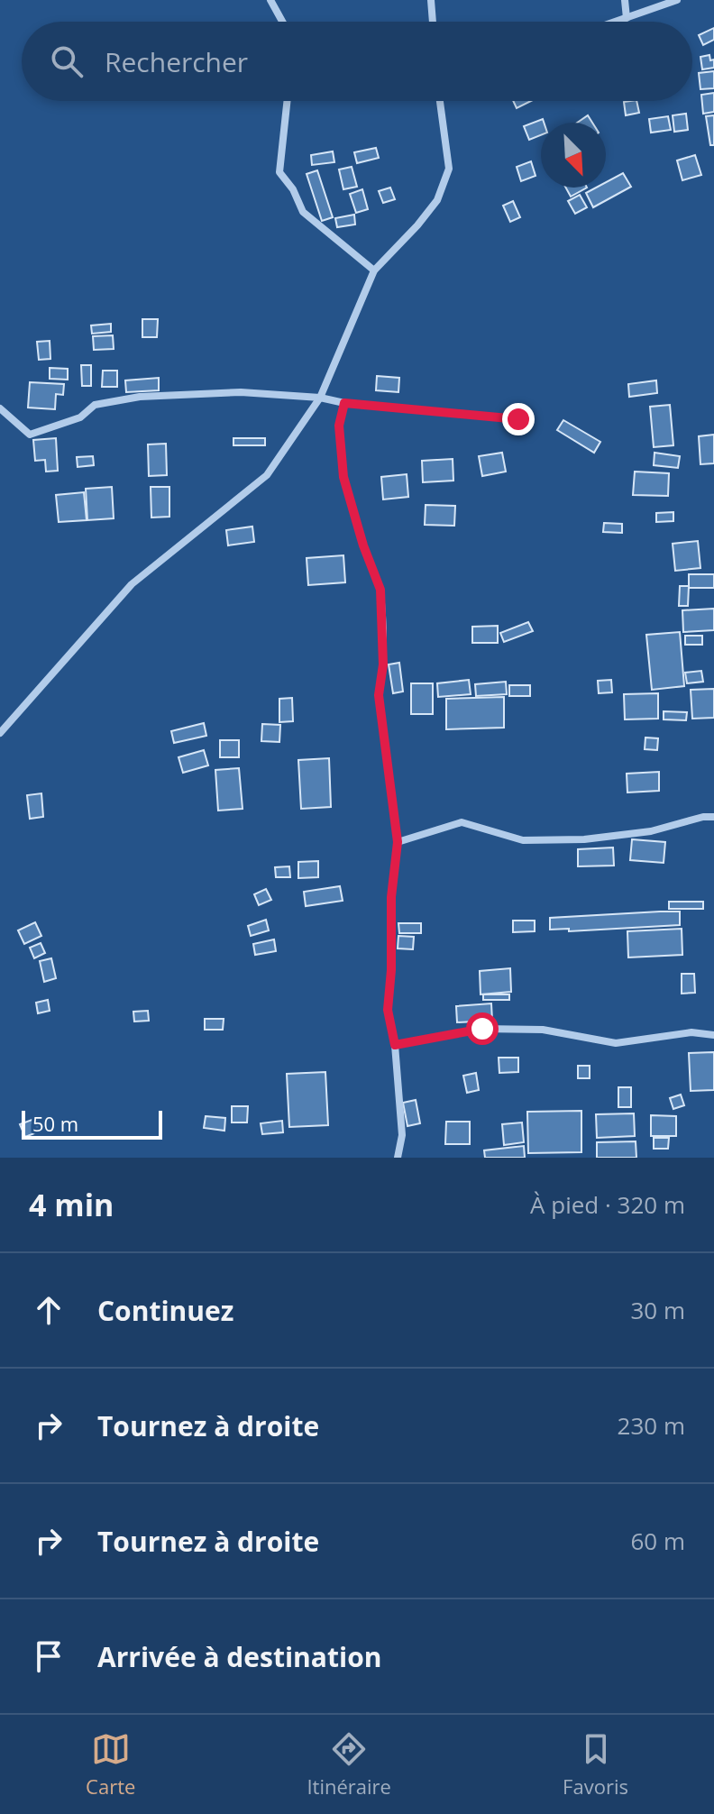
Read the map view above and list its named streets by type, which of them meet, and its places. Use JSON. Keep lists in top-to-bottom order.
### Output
{
  "scale_bar": "50 m",
  "north": "bottom right",
  "page": {
    "search": "Rechercher",
    "scale": "50 m",
    "heading": ["4 min", "À pied · 320 m"],
    "list": [
      ["Continuez", "30 m"],
      ["Tournez à droite", "230 m"],
      ["Tournez à droite", "60 m"],
      "Arrivée à destination"
    ],
    "nav": ["Carte", "Itinéraire", "Favoris"]
  }
}
